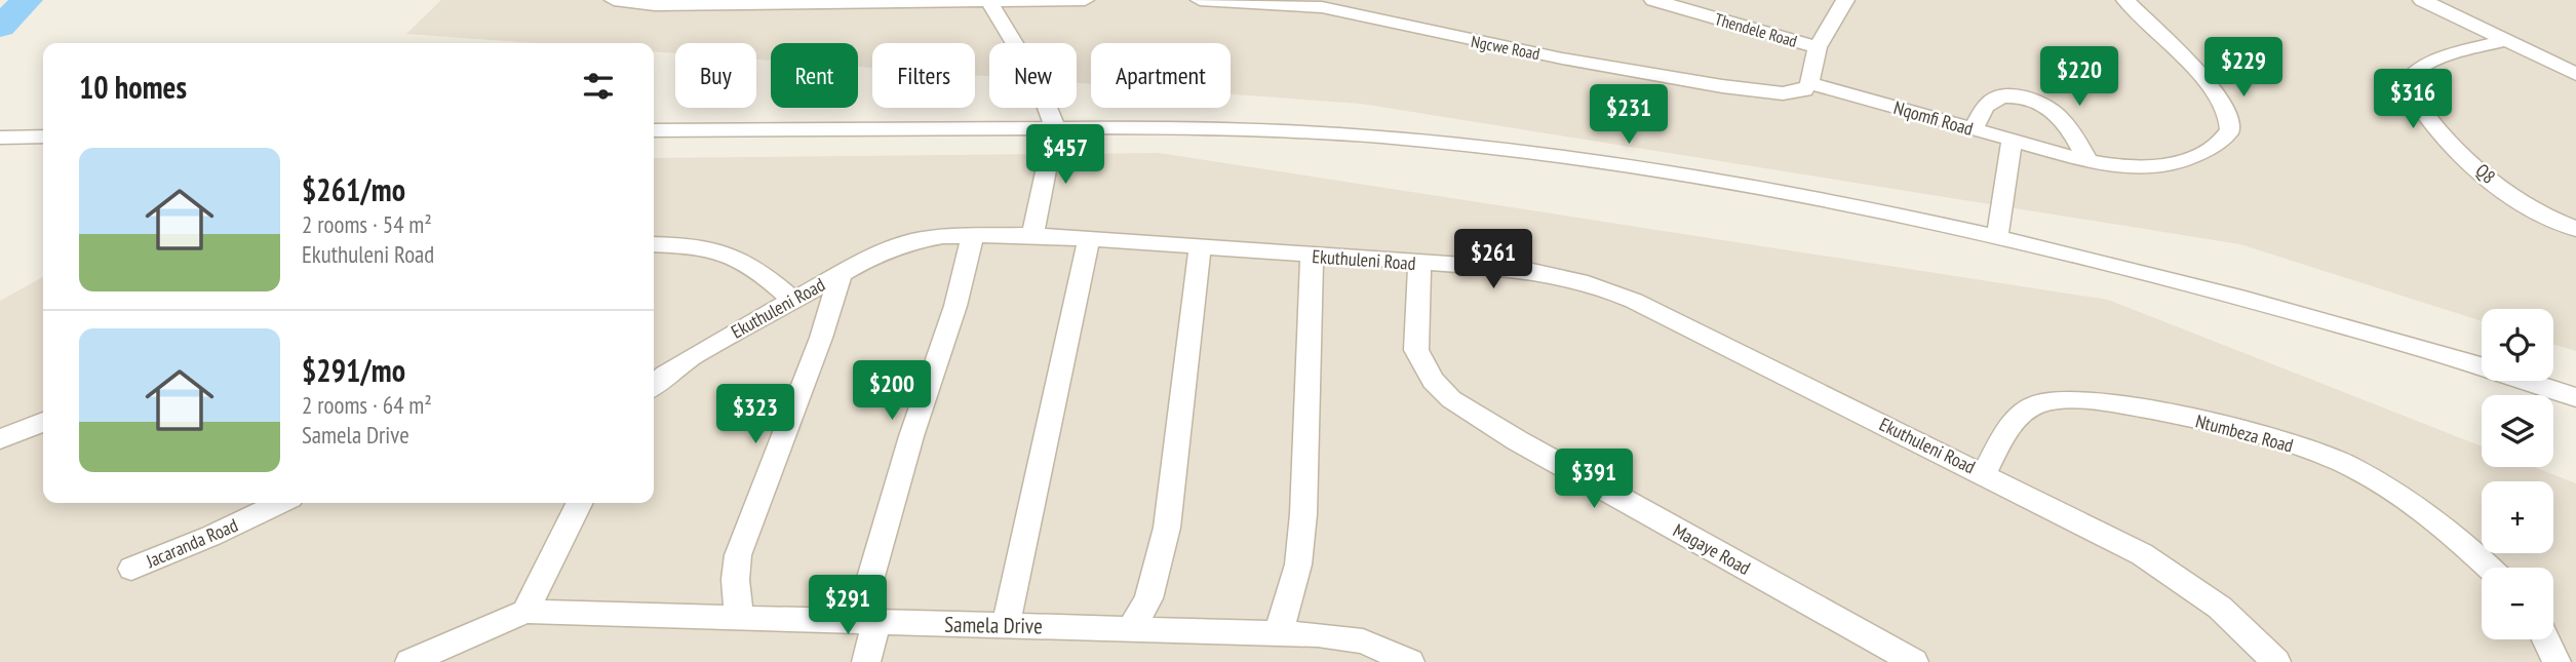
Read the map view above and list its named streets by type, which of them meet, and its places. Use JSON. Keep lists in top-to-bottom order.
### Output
{
  "streets": {
    "street": [
      "Thendele Road",
      "Ngcwe Road",
      "Nqomfi Road",
      "Q8",
      "Ekuthuleni Road",
      "Ntumbeza Road",
      "Jacaranda Road",
      "Magaye Road",
      "Samela Drive"
    ]
  },
  "crossings": [
    ["Ngcwe Road", "Nqomfi Road"],
    ["Ekuthuleni Road", "Ntumbeza Road"],
    ["Ekuthuleni Road", "Magaye Road"]
  ],
  "page": {
    "price": [
      "$229",
      "$220",
      "$316",
      "$231",
      "$457",
      "$261",
      "$200",
      "$323",
      "$391",
      "$291"
    ],
    "chip": [
      "Buy",
      "Rent",
      "Filters",
      "New",
      "Apartment"
    ],
    "heading": "10 homes",
    "list": [
      {
        "name": "$261/mo",
        "note": "2 rooms · 54 m² · Ekuthuleni Road"
      },
      {
        "name": "$291/mo",
        "note": "2 rooms · 64 m² · Samela Drive"
      }
    ],
    "map_buttons": ["+", "−"]
  }
}
